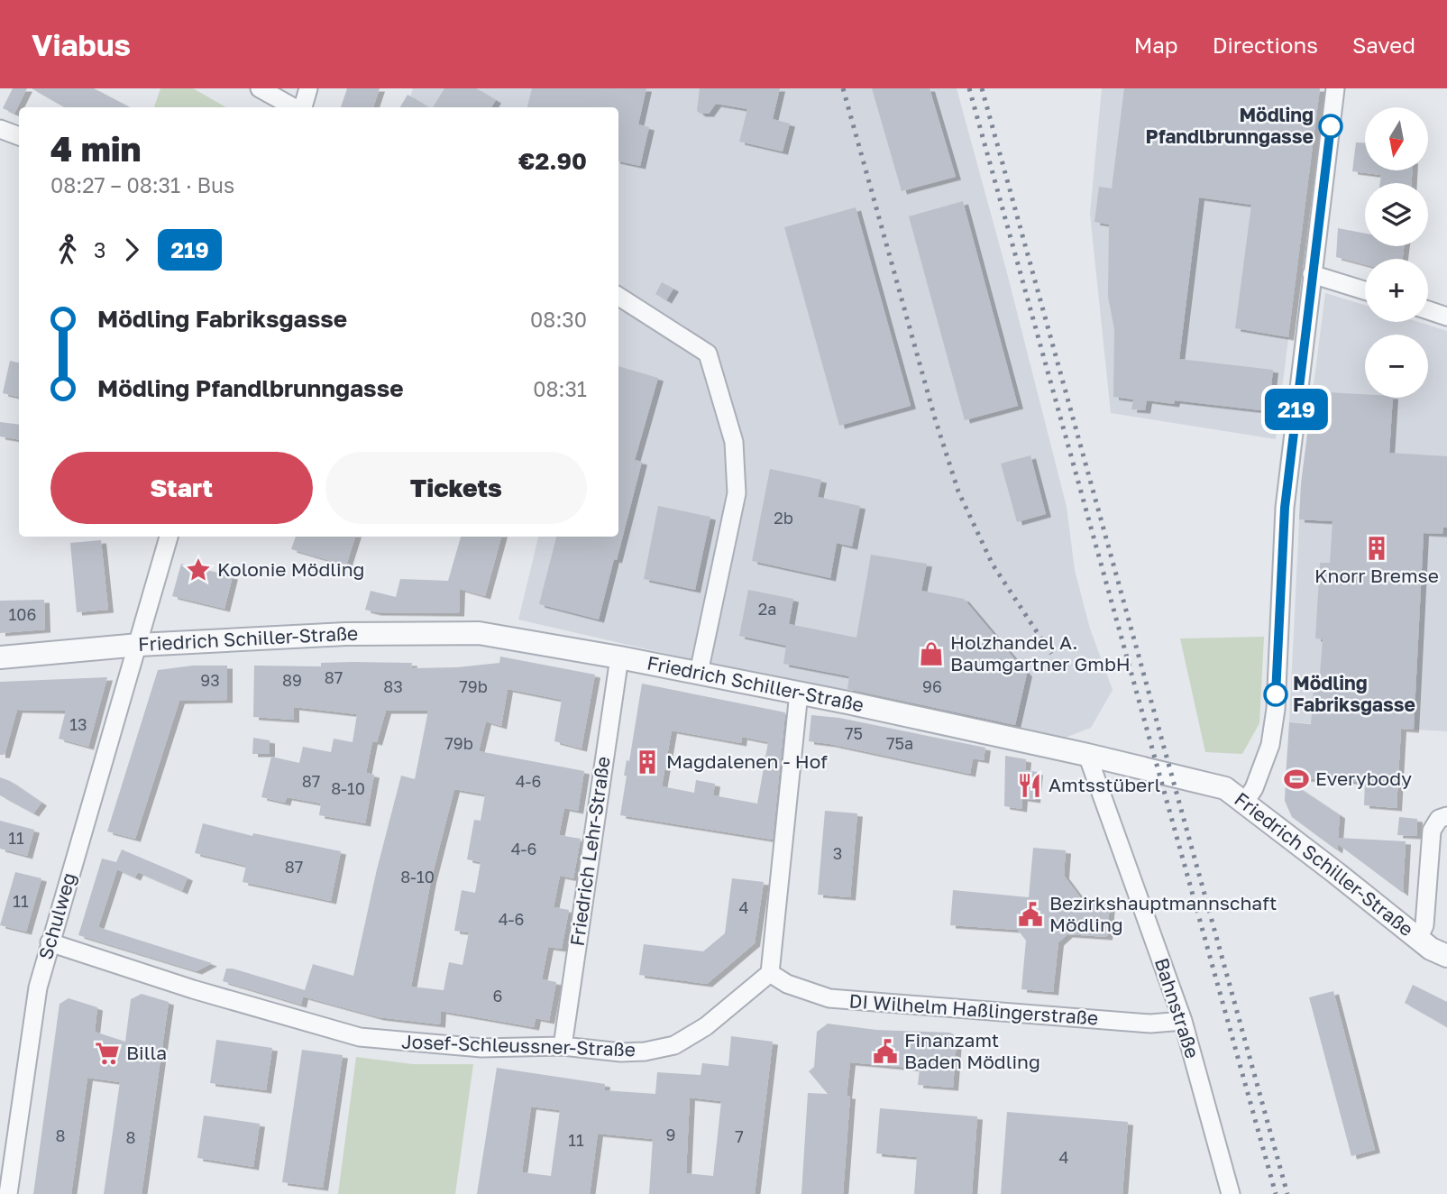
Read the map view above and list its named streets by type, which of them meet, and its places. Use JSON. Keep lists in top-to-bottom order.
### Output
{
  "streets": {
    "street": [
      "Friedrich Schiller-Straße",
      "Friedrich Lehr-Straße",
      "Schulweg",
      "Bahnstraße",
      "DI Wilhelm Haßlingerstraße",
      "Josef-Schleussner-Straße"
    ]
  },
  "crossings": [
    ["Friedrich Schiller-Straße", "Friedrich Lehr-Straße"],
    ["Friedrich Schiller-Straße", "Schulweg"],
    ["Friedrich Schiller-Straße", "Bahnstraße"],
    ["Friedrich Lehr-Straße", "Josef-Schleussner-Straße"],
    ["Schulweg", "Josef-Schleussner-Straße"],
    ["Bahnstraße", "DI Wilhelm Haßlingerstraße"],
    ["DI Wilhelm Haßlingerstraße", "Josef-Schleussner-Straße"]
  ],
  "places": {
    "other": ["Mödling Pfandlbrunngasse", "Mödling Fabriksgasse"],
    "building": ["Knorr Bremse", "Magdalenen - Hof"],
    "place": ["Kolonie Mödling"],
    "shop": ["Holzhandel A. Baumgartner GmbH"],
    "sports": ["Everybody"],
    "restaurant": ["Amtsstüberl"],
    "public building": ["Bezirkshauptmannschaft Mödling", "Finanzamt Baden Mödling"],
    "supermarket": ["Billa"]
  },
  "lines": ["bus line 219"],
  "house_numbers": [
    "2b",
    "2a",
    "106",
    "87",
    "93",
    "89",
    "83",
    "79b",
    "96",
    "13",
    "75",
    "79b",
    "75a",
    "87",
    "4-6",
    "8-10",
    "11",
    "4-6",
    "3",
    "87",
    "8-10",
    "11",
    "4",
    "4-6",
    "6",
    "9",
    "8",
    "7",
    "8",
    "11",
    "4"
  ],
  "north": "bottom",
  "page": {
    "header": "Viabus",
    "nav": ["Map", "Directions", "Saved"],
    "on_map": "219",
    "map_buttons": ["+", "−"],
    "heading": ["4 min", "08:27 – 08:31 · Bus", "€2.90"],
    "legs": ["3", "219"],
    "list": [
      {
        "name": "Mödling Fabriksgasse",
        "value": "08:30"
      },
      {
        "name": "Mödling Pfandlbrunngasse",
        "value": "08:31"
      }
    ],
    "buttons": ["Start", "Tickets"]
  }
}
